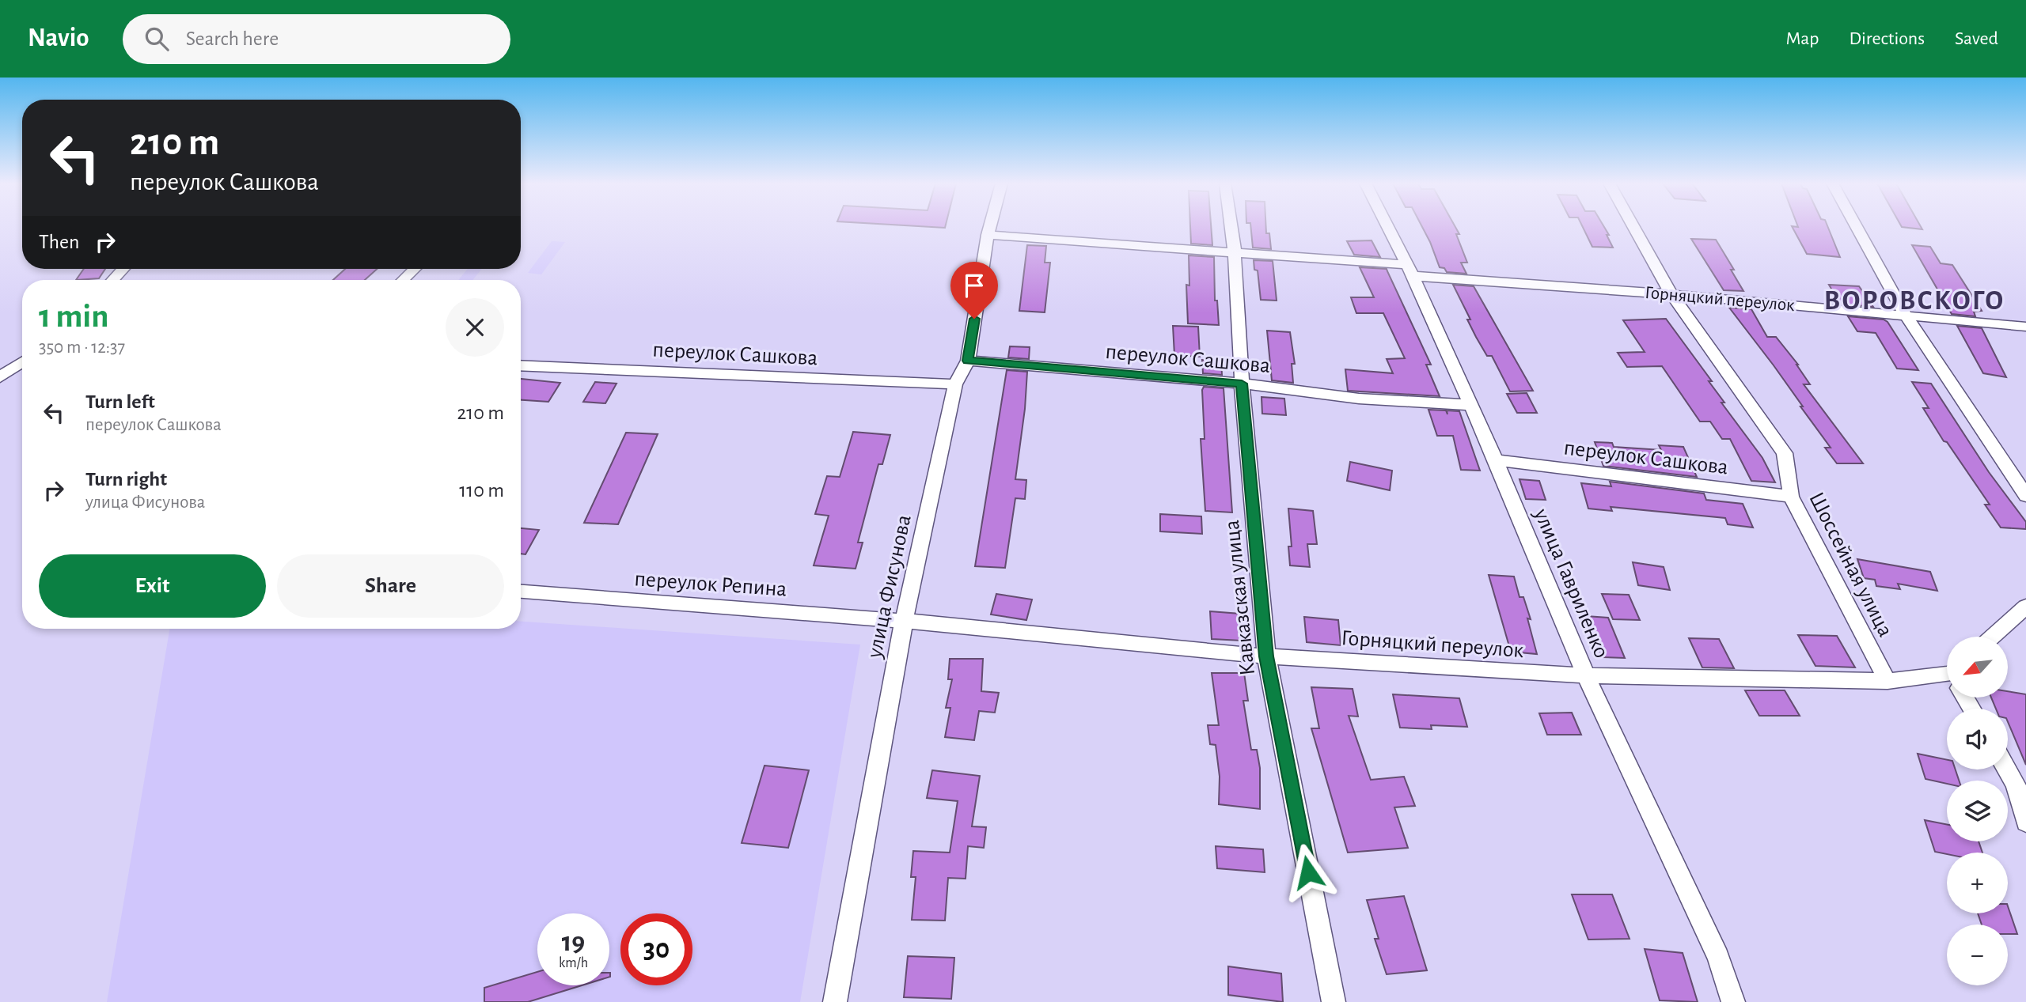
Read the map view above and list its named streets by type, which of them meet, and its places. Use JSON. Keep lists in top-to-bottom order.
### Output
{
  "streets": {
    "street": [
      "Горняцкий переулок",
      "переулок Сашкова",
      "Шоссейная улица",
      "переулок Репина",
      "улица Гавриленко",
      "улица Фисунова",
      "Кавказская улица"
    ]
  },
  "crossings": [
    ["Горняцкий переулок", "Шоссейная улица"],
    ["Горняцкий переулок", "переулок Репина"],
    ["Горняцкий переулок", "улица Гавриленко"],
    ["Горняцкий переулок", "улица Фисунова"],
    ["Горняцкий переулок", "Кавказская улица"],
    ["переулок Сашкова", "Шоссейная улица"],
    ["переулок Сашкова", "улица Гавриленко"],
    ["переулок Сашкова", "улица Фисунова"],
    ["переулок Сашкова", "Кавказская улица"],
    ["переулок Репина", "улица Фисунова"]
  ],
  "districts": ["ВОРОВСКОГО"],
  "north": "bottom left",
  "page": {
    "header": "Navio",
    "search": "Search here",
    "nav": ["Map", "Directions", "Saved"],
    "turn": ["210 m", "переулок Сашкова"],
    "then": "Then",
    "heading": ["1 min", "350 m · 12:37"],
    "list": [
      {
        "name": "Turn left",
        "note": "переулок Сашкова",
        "value": "210 m"
      },
      {
        "name": "Turn right",
        "note": "улица Фисунова",
        "value": "110 m"
      }
    ],
    "buttons": ["Exit", "Share"],
    "map_buttons": ["+", "−"],
    "speed": "19 km/h",
    "limit": "30"
  }
}
